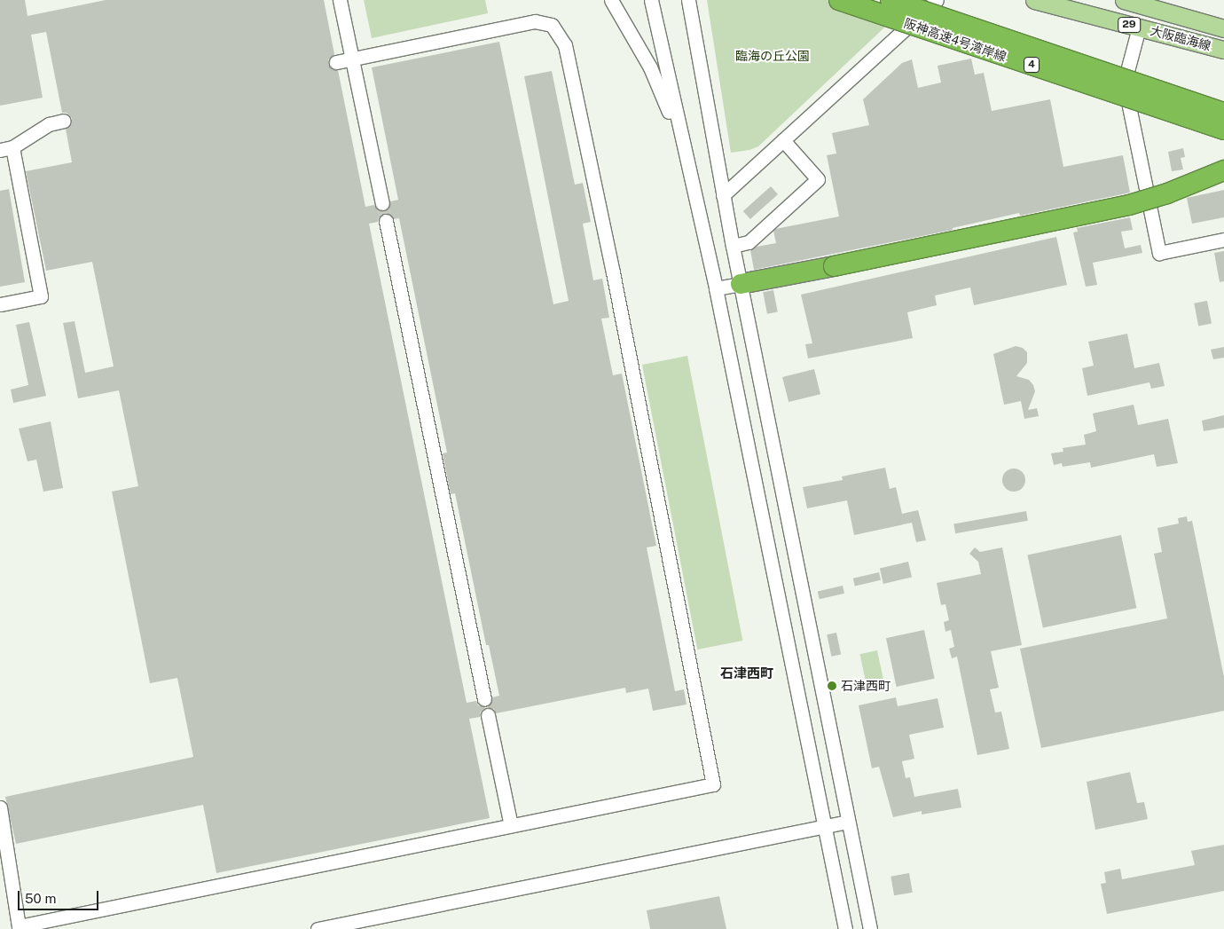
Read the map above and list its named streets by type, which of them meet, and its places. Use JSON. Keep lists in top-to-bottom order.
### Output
{
  "streets": {
    "highway": ["阪神高速4号湾岸線", "4"],
    "main road": ["29", "大阪臨海線"]
  },
  "districts": ["石津西町"],
  "parks": ["臨海の丘公園"],
  "places": ["石津西町"],
  "scale_bar": "50 m"
}
